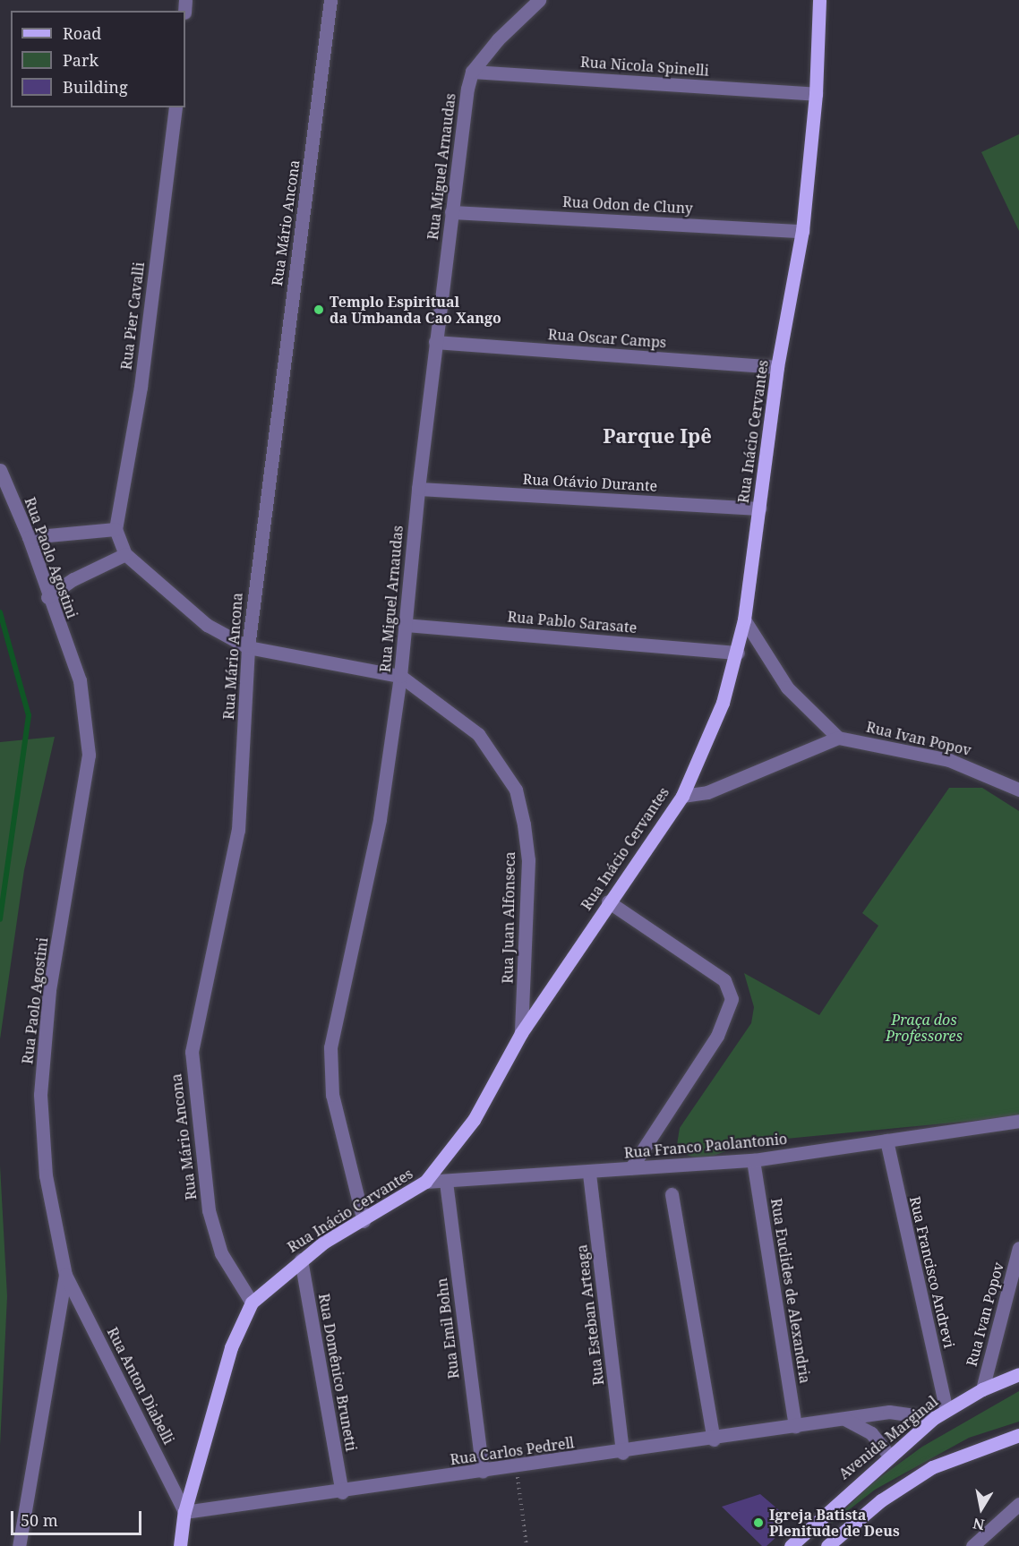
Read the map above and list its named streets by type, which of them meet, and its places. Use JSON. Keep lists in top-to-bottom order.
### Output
{
  "streets": {
    "main road": ["Rua Inácio Cervantes", "Avenida Marginal"],
    "street": [
      "Rua Nicola Spinelli",
      "Rua Miguel Arnaudas",
      "Rua Odon de Cluny",
      "Rua Mário Ancona",
      "Rua Pier Cavalli",
      "Rua Oscar Camps",
      "Rua Otávio Durante",
      "Rua Paolo Agostini",
      "Rua Pablo Sarasate",
      "Rua Ivan Popov",
      "Rua Juan Alfonseca",
      "Rua Franco Paolantonio",
      "Rua Francisco Andrevi",
      "Rua Euclides de Alexandria",
      "Rua Esteban Arteaga",
      "Rua Emil Bohn",
      "Rua Domênico Brunetti",
      "Rua Anton Diabelli",
      "Rua Carlos Pedrell"
    ]
  },
  "crossings": [
    ["Rua Nicola Spinelli", "Rua Miguel Arnaudas"],
    ["Rua Nicola Spinelli", "Rua Inácio Cervantes"],
    ["Rua Miguel Arnaudas", "Rua Odon de Cluny"],
    ["Rua Miguel Arnaudas", "Rua Oscar Camps"],
    ["Rua Miguel Arnaudas", "Rua Inácio Cervantes"],
    ["Rua Miguel Arnaudas", "Rua Otávio Durante"],
    ["Rua Miguel Arnaudas", "Rua Pablo Sarasate"],
    ["Rua Miguel Arnaudas", "Rua Juan Alfonseca"],
    ["Rua Odon de Cluny", "Rua Inácio Cervantes"],
    ["Rua Mário Ancona", "Rua Inácio Cervantes"],
    ["Rua Mário Ancona", "Rua Juan Alfonseca"],
    ["Rua Pier Cavalli", "Rua Juan Alfonseca"],
    ["Rua Oscar Camps", "Rua Inácio Cervantes"],
    ["Rua Inácio Cervantes", "Rua Otávio Durante"],
    ["Rua Inácio Cervantes", "Rua Pablo Sarasate"],
    ["Rua Inácio Cervantes", "Rua Juan Alfonseca"],
    ["Rua Inácio Cervantes", "Rua Franco Paolantonio"],
    ["Rua Inácio Cervantes", "Rua Domênico Brunetti"],
    ["Rua Inácio Cervantes", "Rua Anton Diabelli"],
    ["Rua Inácio Cervantes", "Rua Carlos Pedrell"],
    ["Rua Paolo Agostini", "Rua Anton Diabelli"],
    ["Rua Ivan Popov", "Avenida Marginal"],
    ["Rua Franco Paolantonio", "Rua Francisco Andrevi"],
    ["Rua Franco Paolantonio", "Rua Euclides de Alexandria"],
    ["Rua Franco Paolantonio", "Rua Esteban Arteaga"],
    ["Rua Franco Paolantonio", "Rua Emil Bohn"],
    ["Rua Francisco Andrevi", "Avenida Marginal"],
    ["Rua Euclides de Alexandria", "Rua Carlos Pedrell"],
    ["Rua Esteban Arteaga", "Rua Carlos Pedrell"],
    ["Rua Emil Bohn", "Rua Carlos Pedrell"],
    ["Rua Domênico Brunetti", "Rua Carlos Pedrell"],
    ["Rua Anton Diabelli", "Rua Carlos Pedrell"],
    ["Avenida Marginal", "Rua Carlos Pedrell"]
  ],
  "districts": ["Parque Ipê"],
  "parks": ["Praça dos Professores"],
  "places": ["Templo Espiritual da Umbanda Cao Xango", "Igreja Batista Plenitude de Deus"],
  "legend": ["Road", "Park", "Building"],
  "scale_bar": "50 m",
  "north": "bottom"
}
